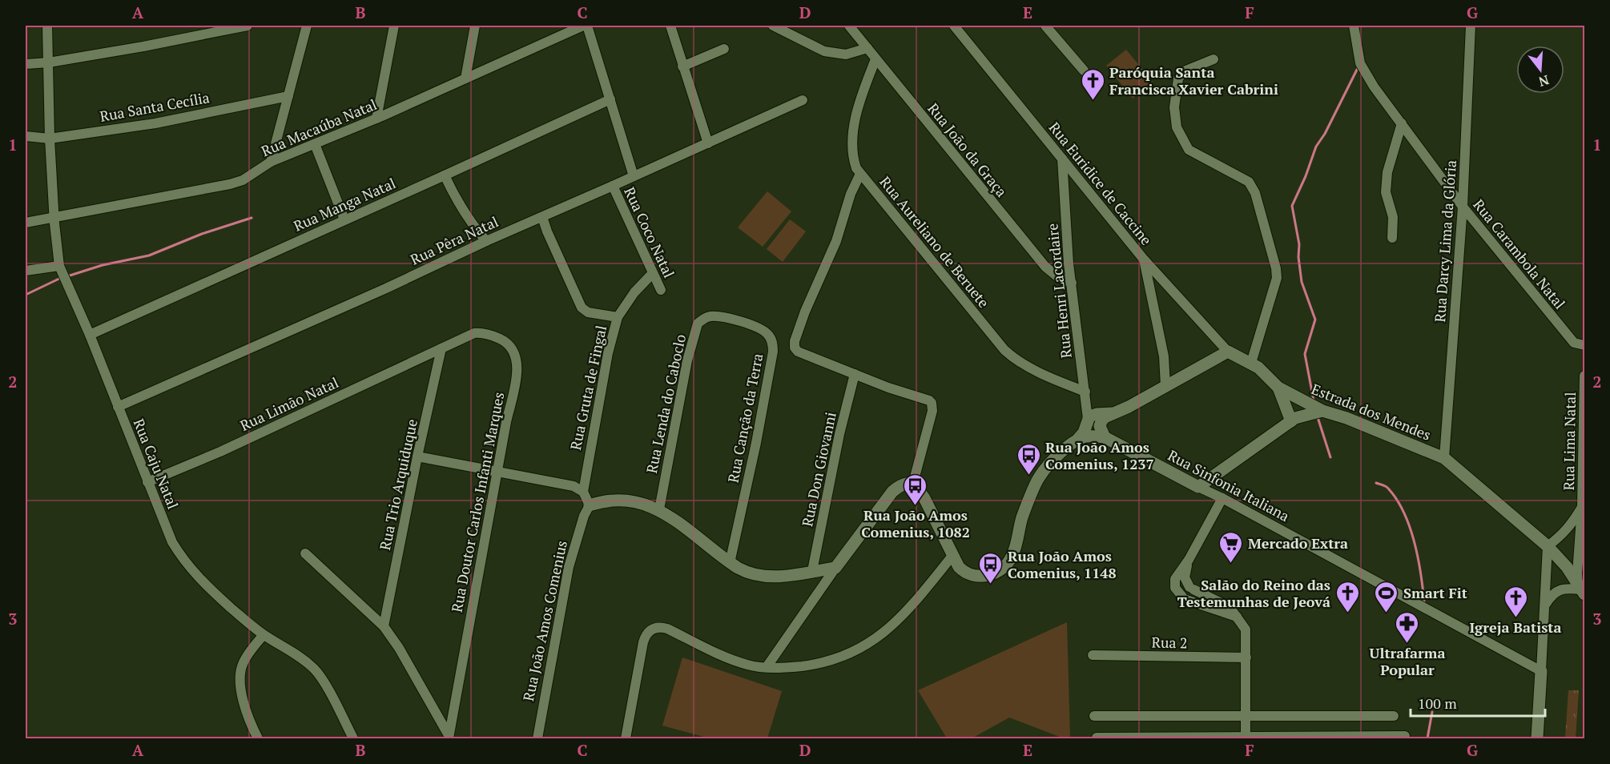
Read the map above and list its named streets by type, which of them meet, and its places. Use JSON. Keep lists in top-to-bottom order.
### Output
{
  "streets": {
    "street": [
      "Rua Santa Cecília",
      "Rua Macaúba Natal",
      "Rua João da Graça",
      "Rua Euridice de Caccine",
      "Rua Manga Natal",
      "Rua Coco Natal",
      "Rua Pêra Natal",
      "Rua Darcy Lima da Glória",
      "Rua Aureliano de Beruete",
      "Rua Carambola Natal",
      "Rua Henri Lacordaire",
      "Rua Gruta de Fingal",
      "Rua Limão Natal",
      "Rua Lenda do Caboclo",
      "Estrada dos Mendes",
      "Rua Canção da Terra",
      "Rua Lima Natal",
      "Rua Caju Natal",
      "Rua Don Giovanni",
      "Rua Trio Arquiduque",
      "Rua Sinfonia Italiana",
      "Rua Doutor Carlos Infanti Marques",
      "Rua João Amos Comenius",
      "Rua 2"
    ]
  },
  "crossings": [
    ["Rua Santa Cecília", "Rua Caju Natal"],
    ["Rua Macaúba Natal", "Rua Caju Natal"],
    ["Rua João da Graça", "Rua Aureliano de Beruete"],
    ["Rua João da Graça", "Rua Henri Lacordaire"],
    ["Rua Euridice de Caccine", "Rua Henri Lacordaire"],
    ["Rua Euridice de Caccine", "Estrada dos Mendes"],
    ["Rua Manga Natal", "Rua Caju Natal"],
    ["Rua Coco Natal", "Rua Pêra Natal"],
    ["Rua Coco Natal", "Rua Gruta de Fingal"],
    ["Rua Pêra Natal", "Rua Caju Natal"],
    ["Rua Darcy Lima da Glória", "Rua Carambola Natal"],
    ["Rua Darcy Lima da Glória", "Estrada dos Mendes"],
    ["Rua Aureliano de Beruete", "Rua Henri Lacordaire"],
    ["Rua Limão Natal", "Rua Caju Natal"],
    ["Rua Limão Natal", "Rua Trio Arquiduque"],
    ["Rua Limão Natal", "Rua Doutor Carlos Infanti Marques"],
    ["Rua Lenda do Caboclo", "Rua Canção da Terra"],
    ["Estrada dos Mendes", "Rua Lima Natal"],
    ["Rua Trio Arquiduque", "Rua Doutor Carlos Infanti Marques"]
  ],
  "places": {
    "church": ["Paróquia Santa Francisca Xavier Cabrini", "Salão do Reino das Testemunhas de Jeová", "Igreja Batista"],
    "bus stop": ["Rua João Amos Comenius, 1237", "Rua João Amos Comenius, 1082", "Rua João Amos Comenius, 1148"],
    "supermarket": ["Mercado Extra"],
    "sports": ["Smart Fit"],
    "pharmacy": ["Ultrafarma Popular"]
  },
  "scale_bar": "100 m",
  "north": "bottom",
  "grid": {
    "columns": [
      "A",
      "B",
      "C",
      "D",
      "E",
      "F",
      "G"
    ],
    "rows": ["1", "2", "3"]
  }
}
